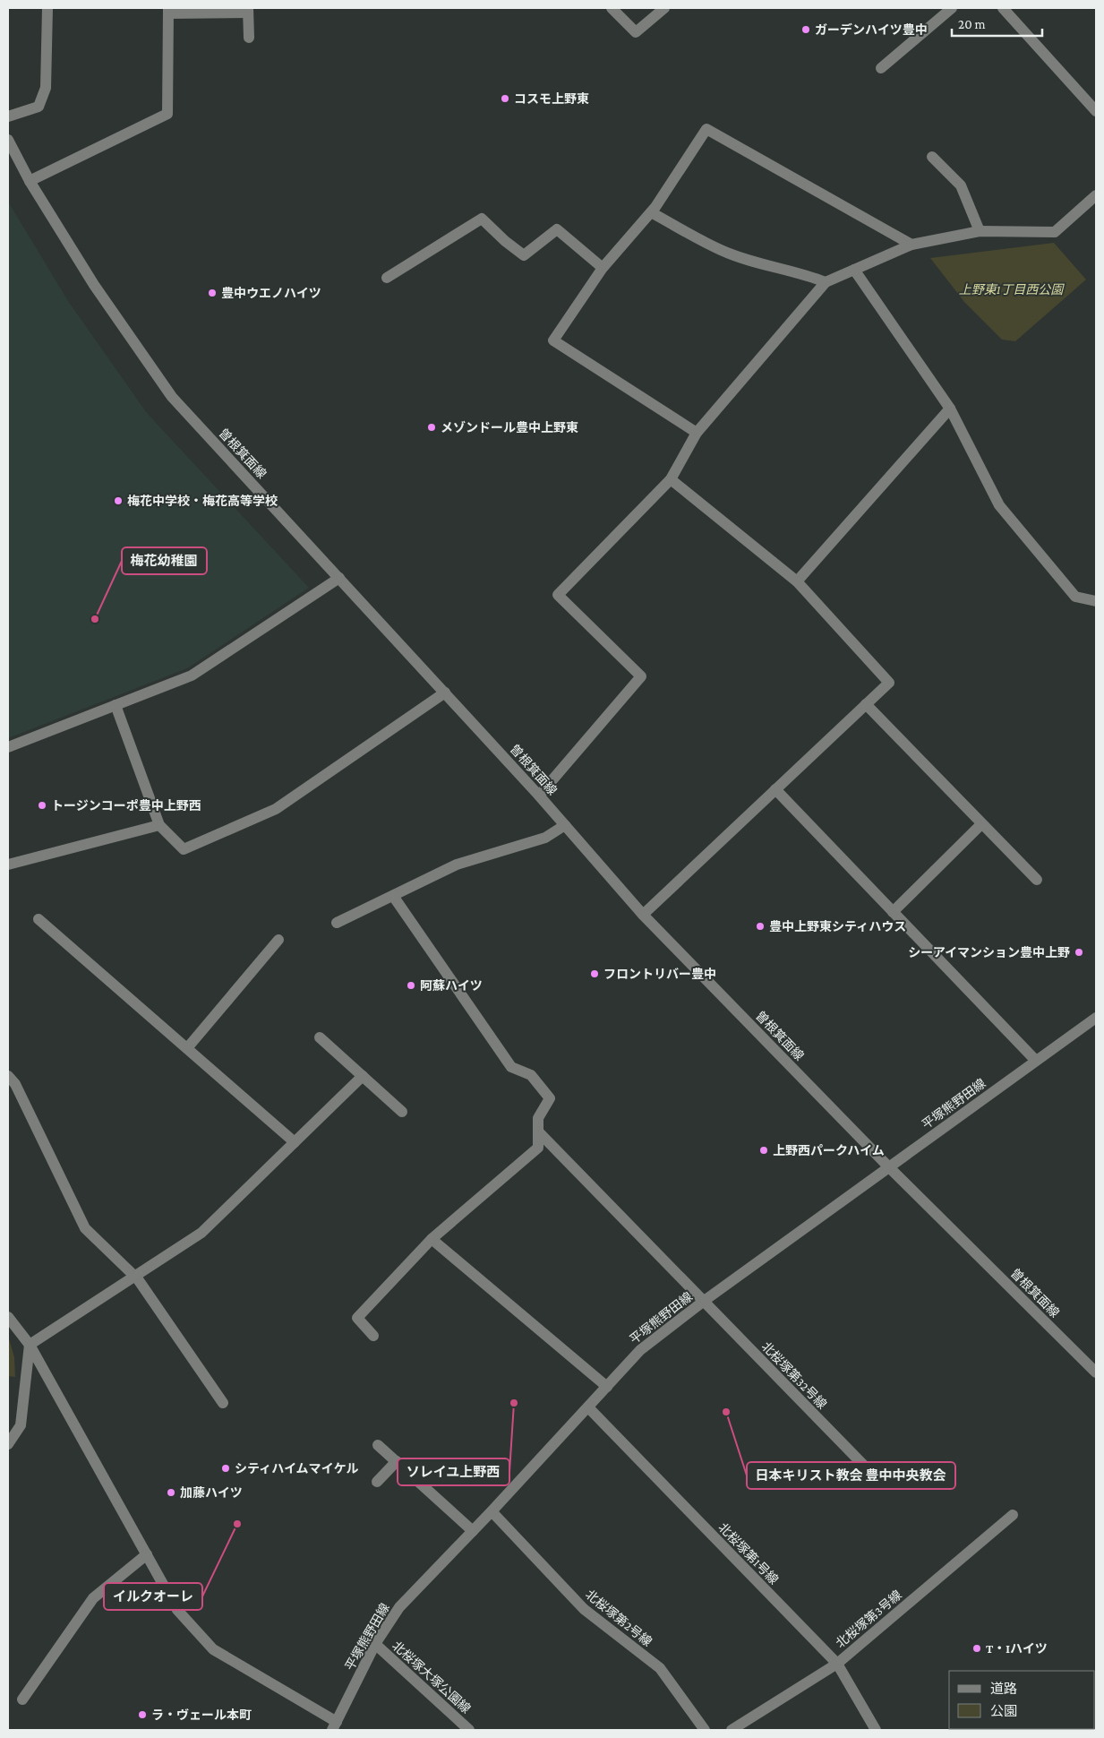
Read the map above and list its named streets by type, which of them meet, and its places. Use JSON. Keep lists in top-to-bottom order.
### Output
{
  "streets": {
    "street": [
      "曽根箕面線",
      "平塚熊野田線",
      "北桜塚第32号線",
      "北桜塚第1号線",
      "北桜塚第2号線",
      "北桜塚第3号線",
      "北桜塚大塚公園線"
    ]
  },
  "crossings": [
    ["曽根箕面線", "平塚熊野田線"],
    ["平塚熊野田線", "北桜塚第32号線"],
    ["平塚熊野田線", "北桜塚第1号線"],
    ["平塚熊野田線", "北桜塚第2号線"],
    ["平塚熊野田線", "北桜塚大塚公園線"],
    ["北桜塚第1号線", "北桜塚第3号線"]
  ],
  "parks": ["上野東1丁目西公園"],
  "places": [
    "ガーデンハイツ豊中",
    "コスモ上野東",
    "豊中ウエノハイツ",
    "メゾンドール豊中上野東",
    "梅花中学校・梅花高等学校",
    "梅花幼稚園",
    "トージンコーポ豊中上野西",
    "豊中上野東シティハウス",
    "シーアイマンション豊中上野",
    "フロントリバー豊中",
    "阿蘇ハイツ",
    "上野西パークハイム",
    "ソレイユ上野西",
    "日本キリスト教会 豊中中央教会",
    "シティハイムマイケル",
    "加藤ハイツ",
    "イルクオーレ",
    "T・Iハイツ",
    "ラ・ヴェール本町"
  ],
  "legend": ["道路", "公園"],
  "scale_bar": "20 m"
}
